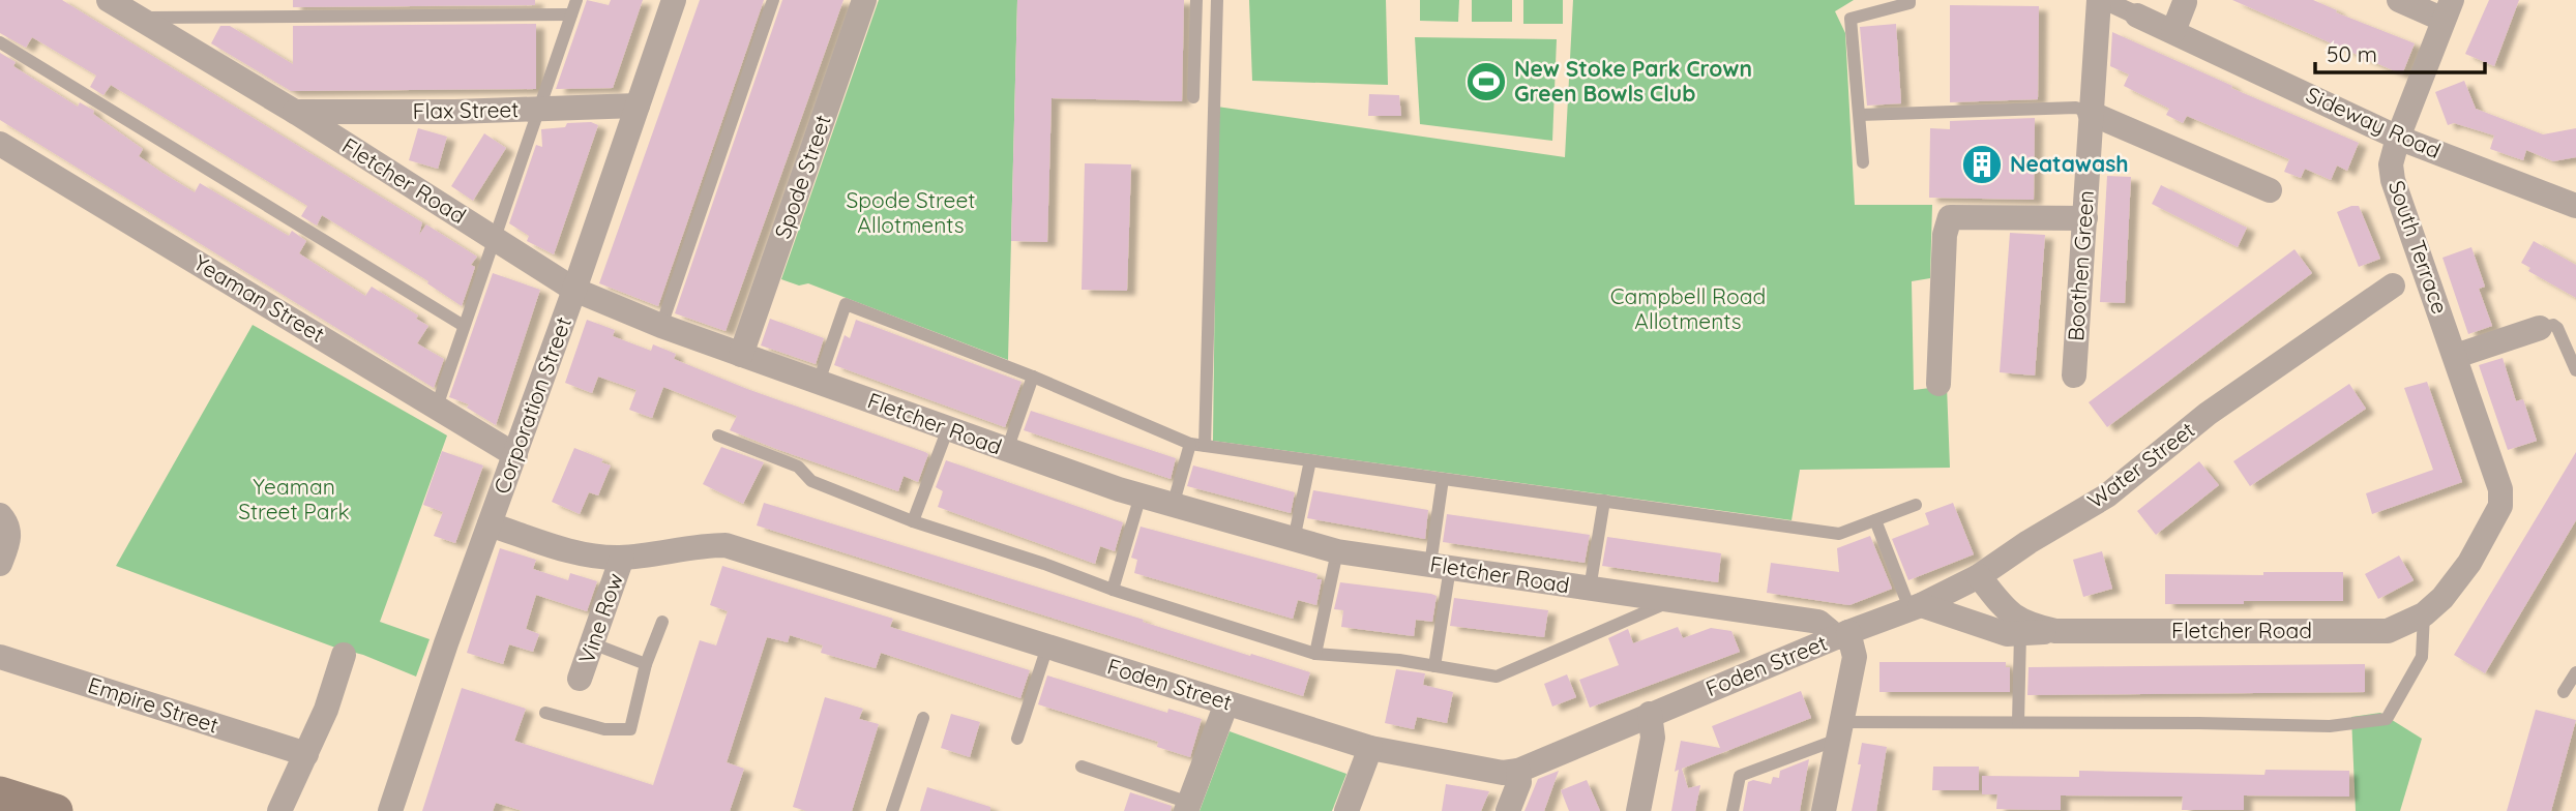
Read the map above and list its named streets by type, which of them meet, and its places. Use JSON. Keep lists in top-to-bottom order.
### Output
{
  "streets": {
    "street": [
      "Flax Street",
      "Sideway Road",
      "Spode Street",
      "Fletcher Road",
      "South Terrace",
      "Boothen Green",
      "Yeaman Street",
      "Corporation Street",
      "Water Street",
      "Vine Row",
      "Foden Street",
      "Empire Street"
    ]
  },
  "crossings": [
    ["Flax Street", "Fletcher Road"],
    ["Flax Street", "Corporation Street"],
    ["Sideway Road", "South Terrace"],
    ["Sideway Road", "Boothen Green"],
    ["Spode Street", "Fletcher Road"],
    ["Fletcher Road", "South Terrace"],
    ["Fletcher Road", "Corporation Street"],
    ["Fletcher Road", "Water Street"],
    ["Fletcher Road", "Foden Street"],
    ["Yeaman Street", "Corporation Street"],
    ["Corporation Street", "Foden Street"],
    ["Water Street", "Foden Street"],
    ["Vine Row", "Foden Street"]
  ],
  "parks": ["Spode Street Allotments", "Campbell Road Allotments", "Yeaman Street Park"],
  "places": {
    "sports": ["New Stoke Park Crown Green Bowls Club"],
    "building": ["Neatawash"]
  },
  "scale_bar": "50 m"
}
